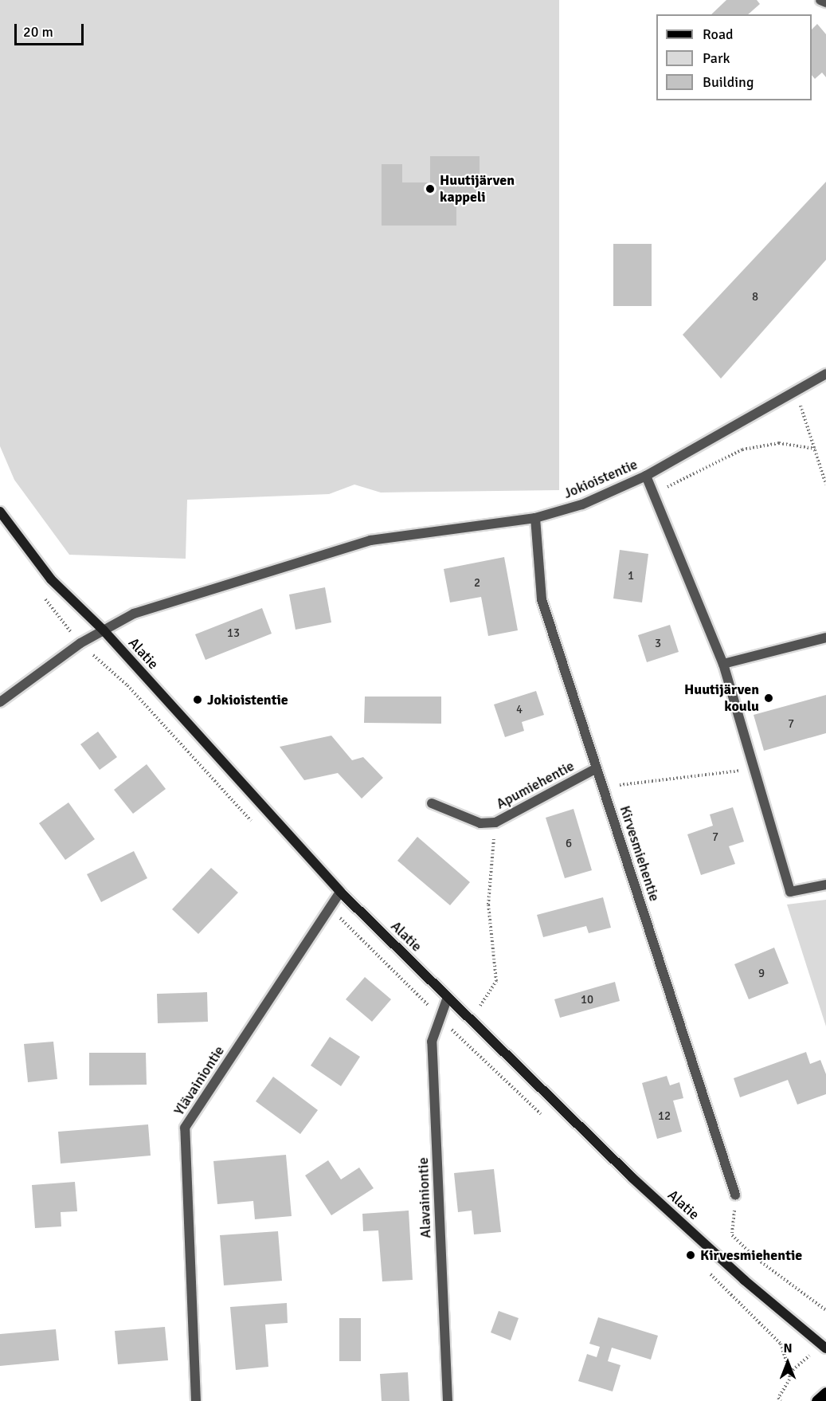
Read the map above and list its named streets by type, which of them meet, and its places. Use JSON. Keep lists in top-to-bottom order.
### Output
{
  "streets": {
    "street": [
      "Jokioistentie",
      "Alatie",
      "Apumiehentie",
      "Kirvesmiehentie",
      "Ylävainiontie",
      "Alavainiontie"
    ]
  },
  "crossings": [
    ["Jokioistentie", "Alatie"],
    ["Jokioistentie", "Kirvesmiehentie"],
    ["Alatie", "Ylävainiontie"],
    ["Alatie", "Alavainiontie"],
    ["Apumiehentie", "Kirvesmiehentie"]
  ],
  "places": [
    "Huutijärven kappeli",
    "Huutijärven koulu",
    "Jokioistentie",
    "Kirvesmiehentie"
  ],
  "house_numbers": [
    "8",
    "1",
    "2",
    "13",
    "3",
    "4",
    "7",
    "7",
    "6",
    "9",
    "10",
    "12"
  ],
  "legend": ["Road", "Park", "Building"],
  "scale_bar": "20 m",
  "north": "top"
}
